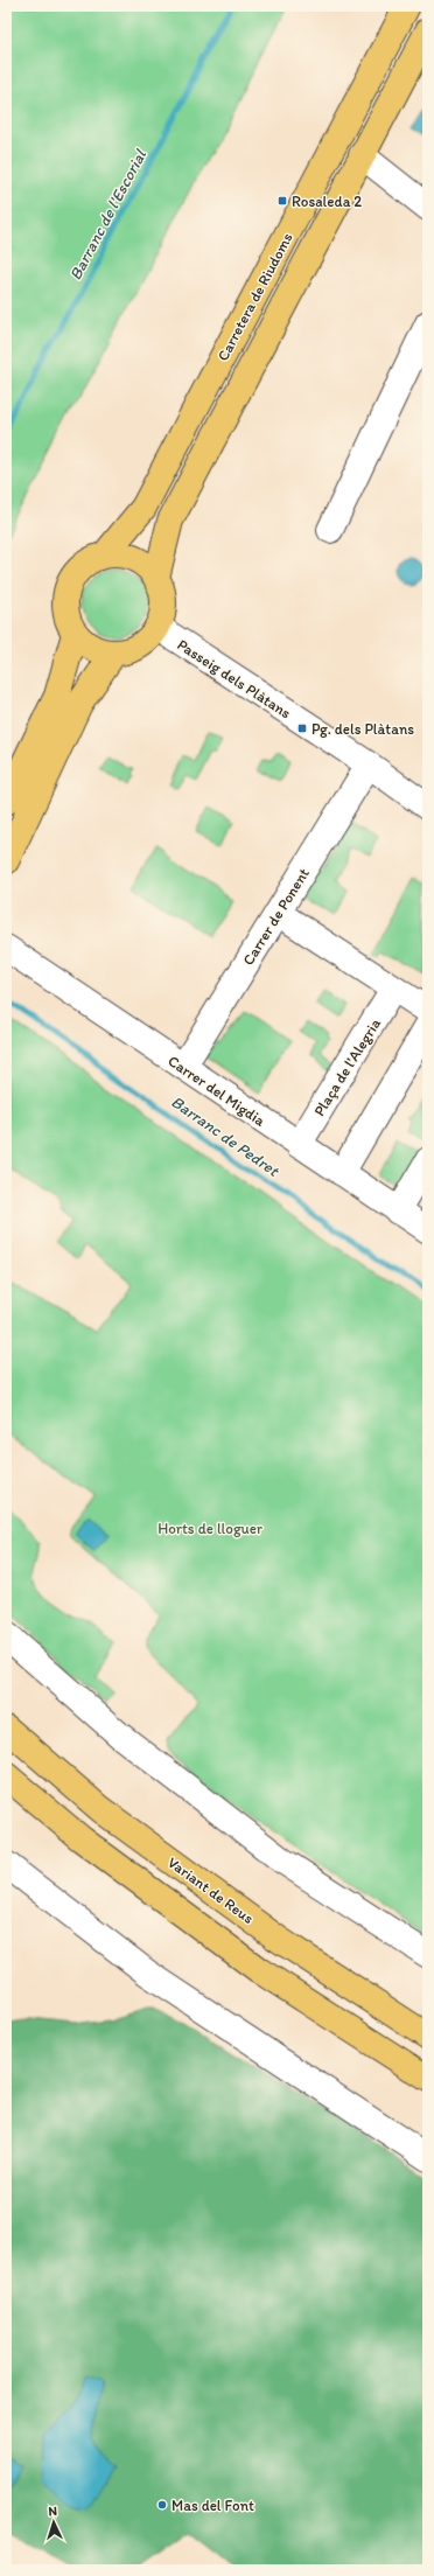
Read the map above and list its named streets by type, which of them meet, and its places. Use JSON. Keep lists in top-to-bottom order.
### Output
{
  "streets": {
    "main road": ["Carretera de Riudoms", "Variant de Reus"],
    "street": [
      "Passeig dels Plàtans",
      "Carrer de Ponent",
      "Plaça de l'Alegria",
      "Carrer del Migdia"
    ]
  },
  "crossings": [
    ["Carretera de Riudoms", "Passeig dels Plàtans"],
    ["Passeig dels Plàtans", "Carrer de Ponent"],
    ["Carrer de Ponent", "Carrer del Migdia"],
    ["Plaça de l'Alegria", "Carrer del Migdia"]
  ],
  "water": ["Barranc de l'Escorial", "Barranc de Pedret"],
  "parks": ["Horts de lloguer"],
  "places": {
    "transit": ["Rosaleda 2", "Pg. dels Plàtans"],
    "other": ["Mas del Font"]
  },
  "north": "top"
}
